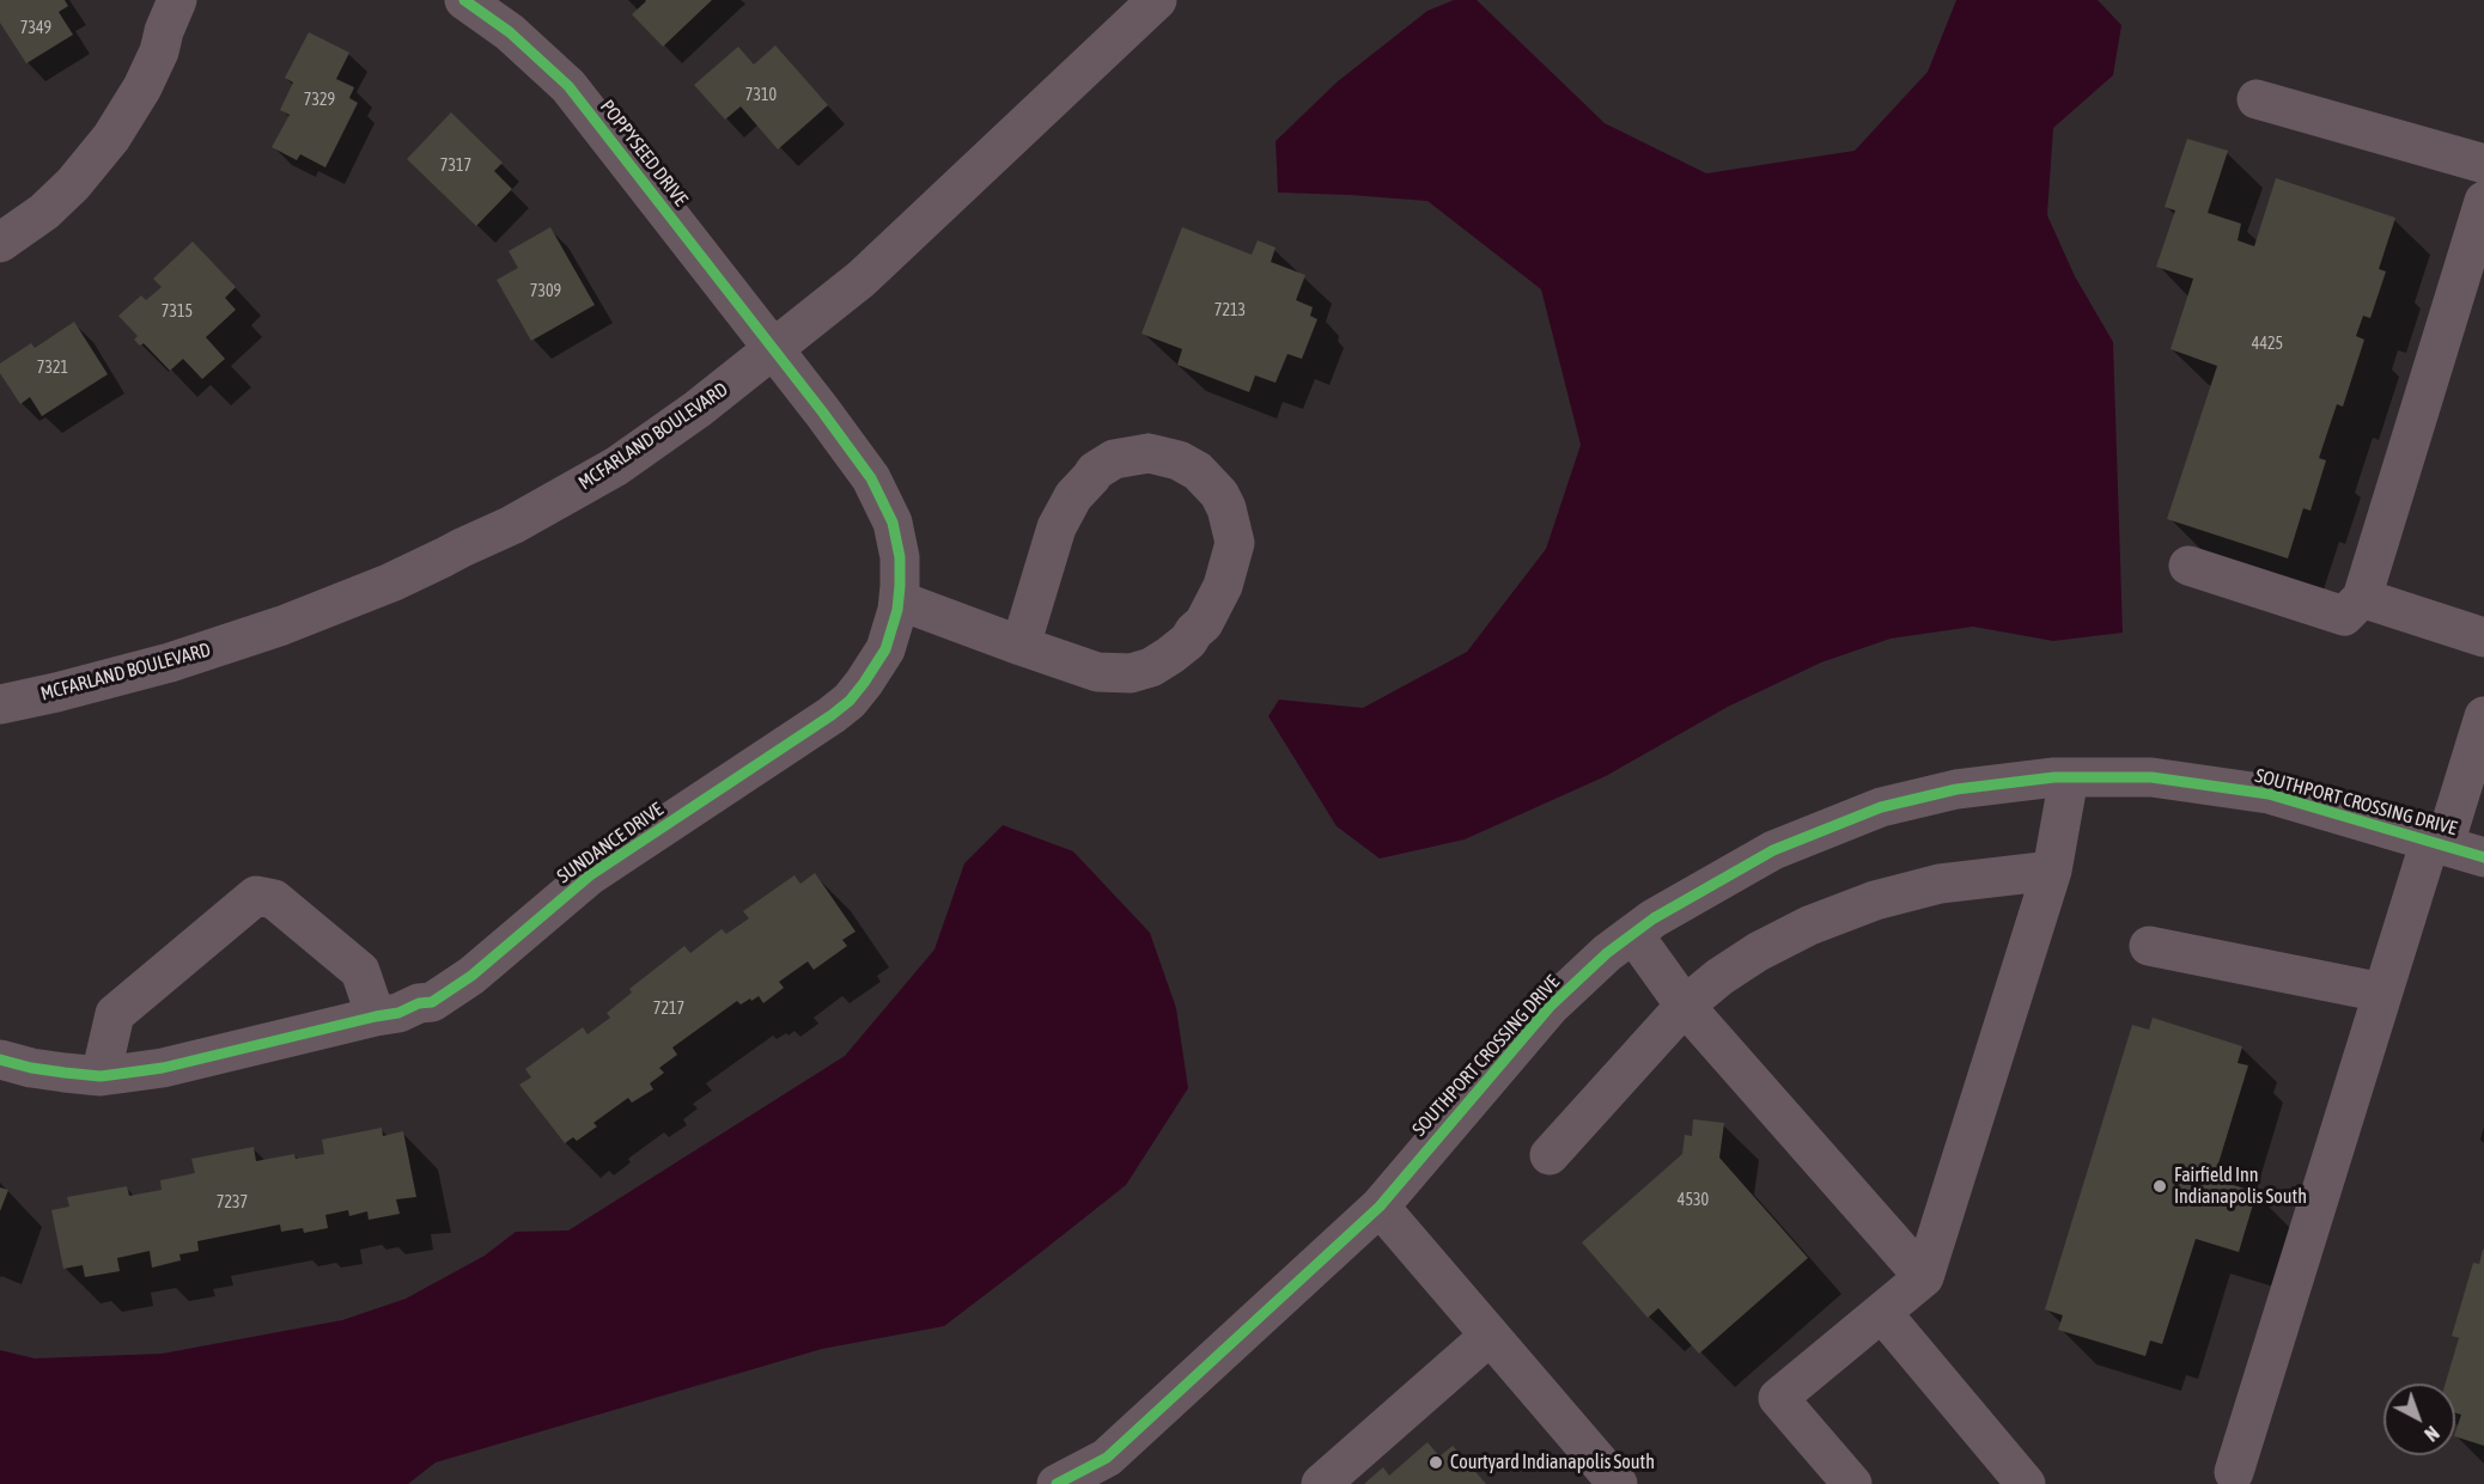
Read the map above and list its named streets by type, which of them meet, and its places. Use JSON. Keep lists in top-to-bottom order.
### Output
{
  "streets": {
    "street": [
      "POPPYSEED DRIVE",
      "MCFARLAND BOULEVARD",
      "SOUTHPORT CROSSING DRIVE",
      "SUNDANCE DRIVE"
    ]
  },
  "crossings": [
    ["POPPYSEED DRIVE", "MCFARLAND BOULEVARD"],
    ["POPPYSEED DRIVE", "SUNDANCE DRIVE"],
    ["MCFARLAND BOULEVARD", "SUNDANCE DRIVE"]
  ],
  "places": ["Fairfield Inn Indianapolis South", "Courtyard Indianapolis South"],
  "house_numbers": [
    "7349",
    "7310",
    "7329",
    "7317",
    "7309",
    "7213",
    "7315",
    "4425",
    "7321",
    "7217",
    "4530",
    "7237"
  ],
  "north": "bottom right"
}
